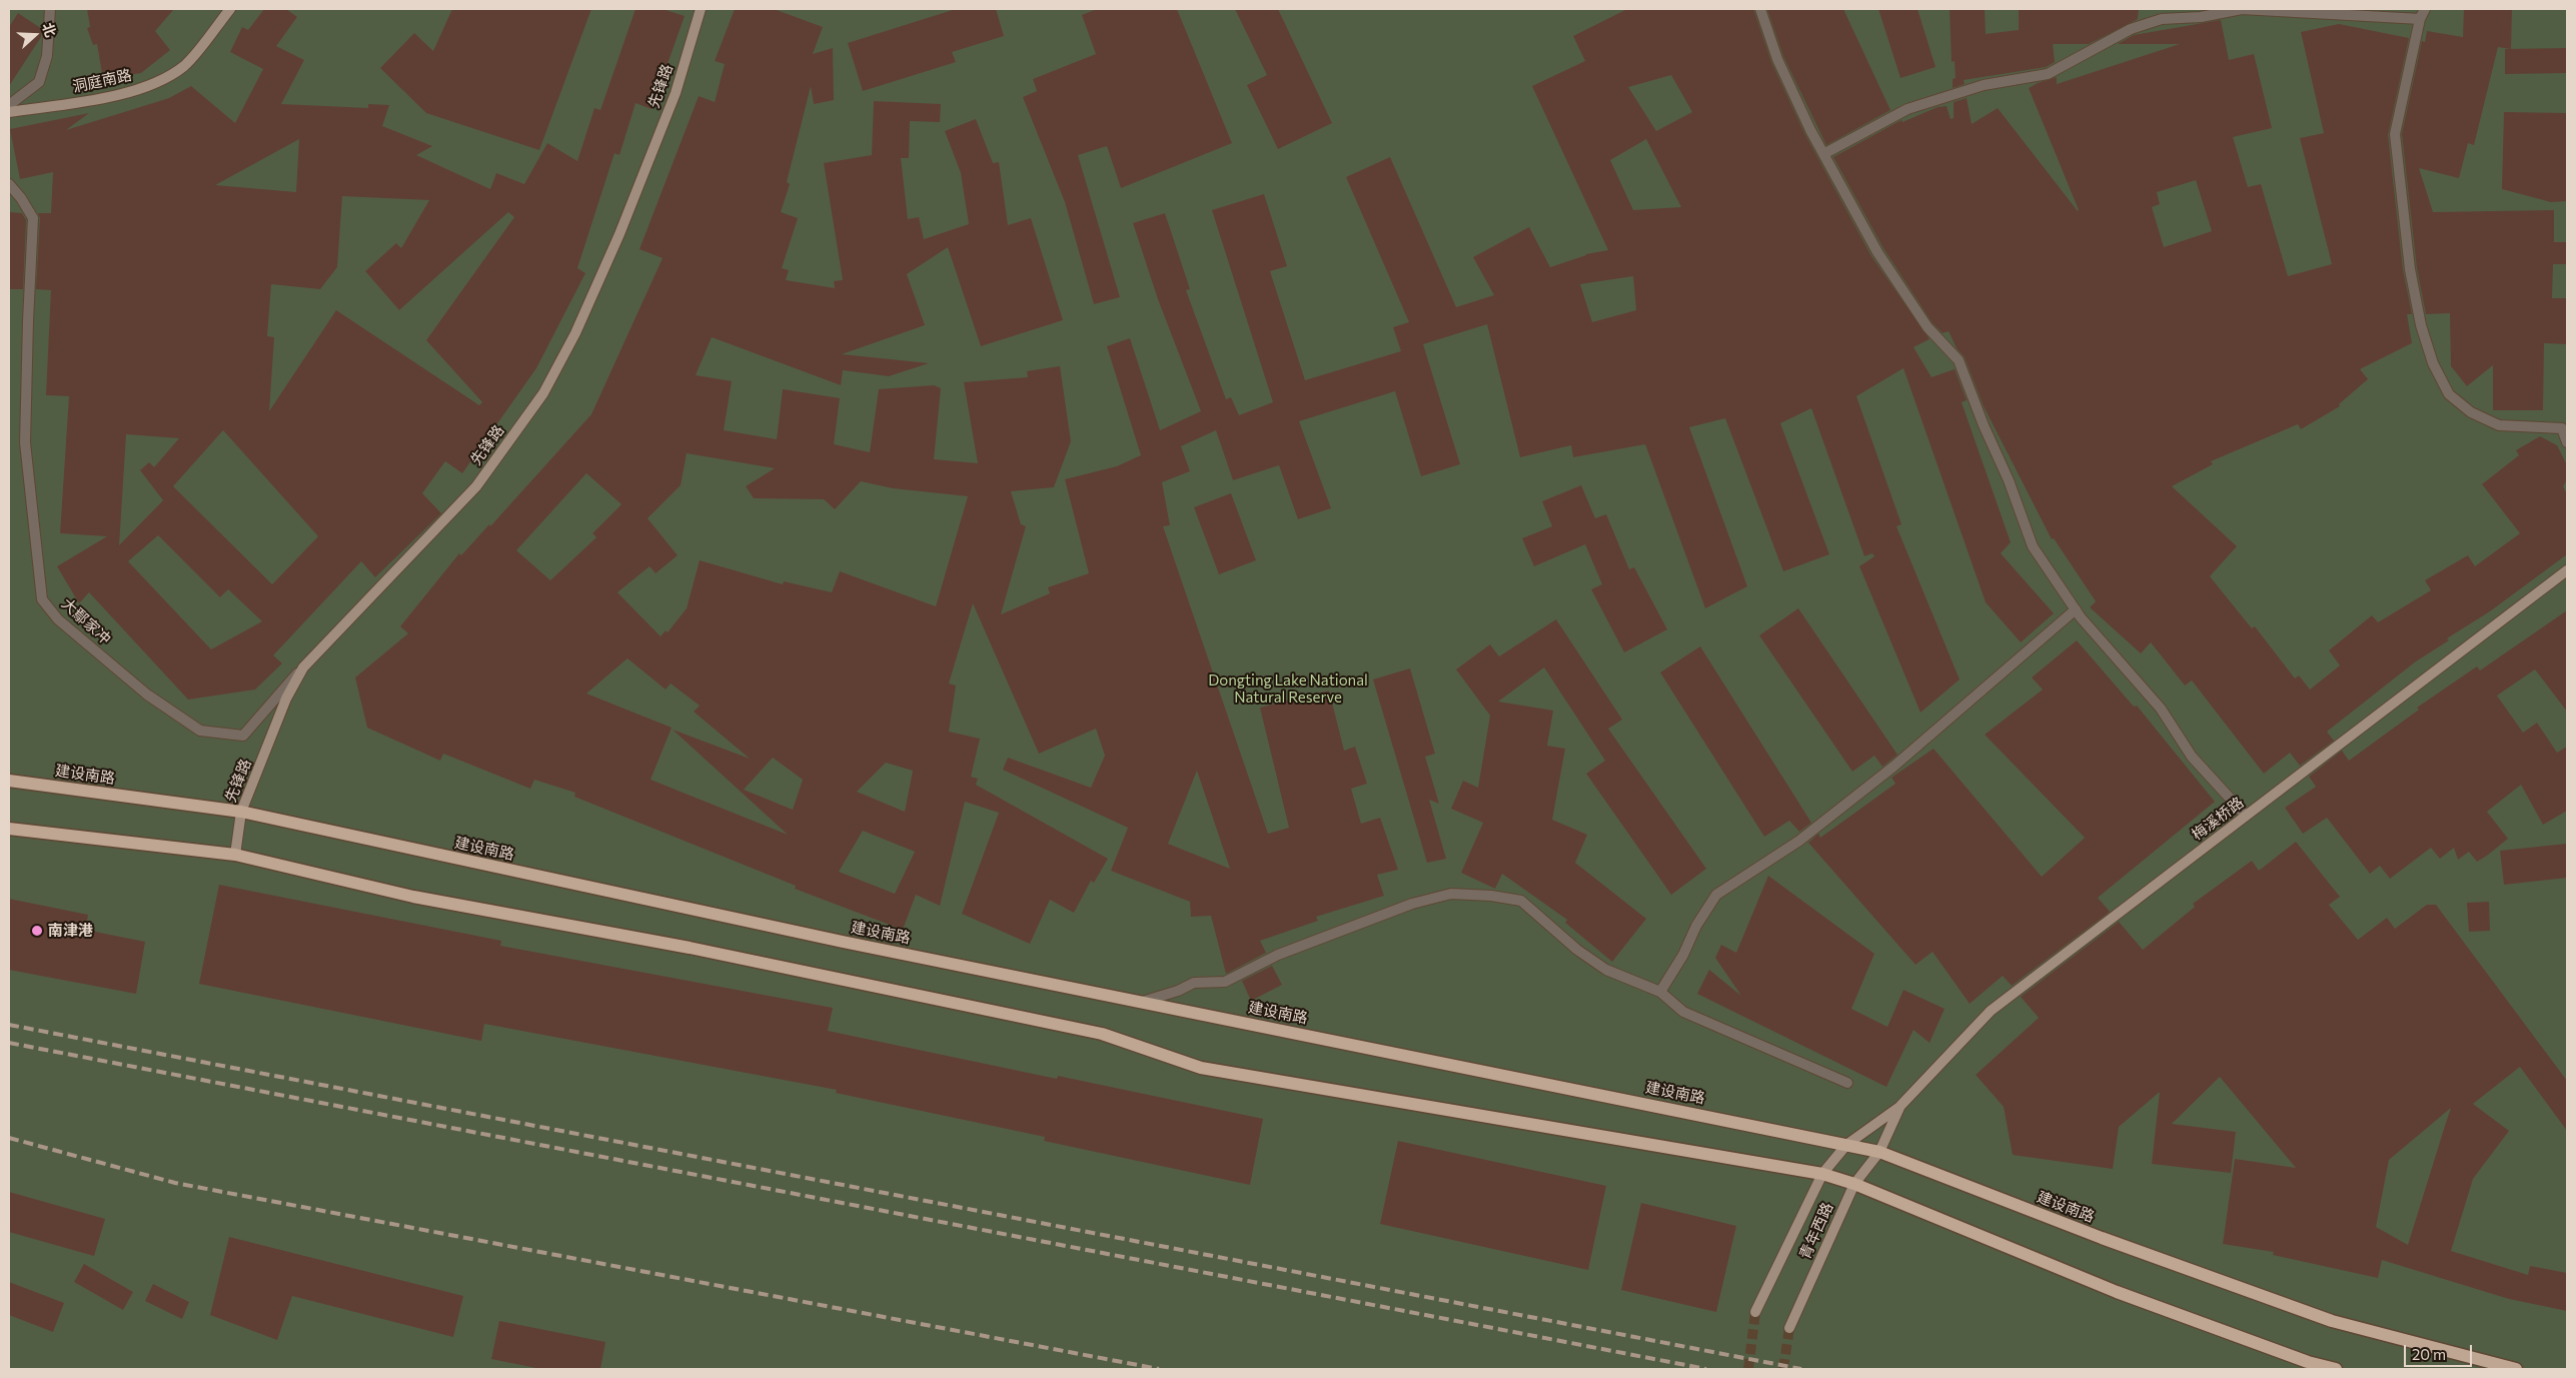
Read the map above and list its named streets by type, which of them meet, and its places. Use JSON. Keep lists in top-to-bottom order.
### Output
{
  "streets": {
    "main road": [
      "洞庭南路",
      "先锋路",
      "建设南路",
      "梅溪桥路",
      "青年西路"
    ],
    "street": ["大鄢家冲"]
  },
  "crossings": [
    ["先锋路", "大鄢家冲"],
    ["先锋路", "建设南路"],
    ["建设南路", "青年西路"],
    ["梅溪桥路", "青年西路"]
  ],
  "parks": ["Dongting Lake National Natural Reserve"],
  "places": ["南津港"],
  "scale_bar": "20 m",
  "north": "right"
}
